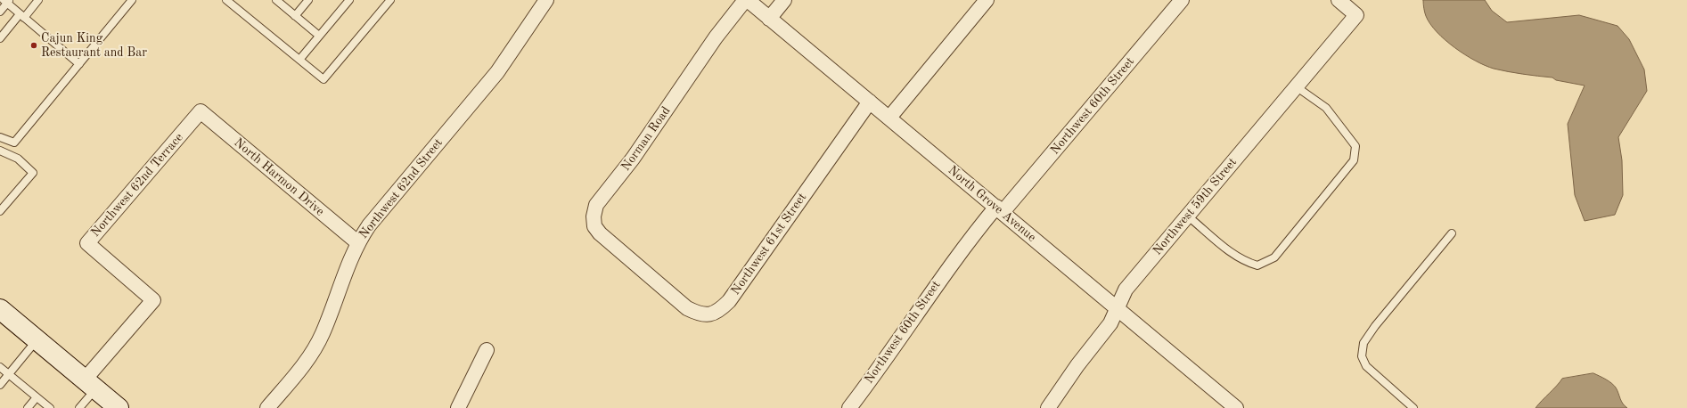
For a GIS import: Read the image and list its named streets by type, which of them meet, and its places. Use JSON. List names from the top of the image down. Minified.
{"streets":{"street":["Northwest 60th Street","Norman Road","North Harmon Drive","Northwest 62nd Terrace","Northwest 62nd Street","North Grove Avenue","Northwest 59th Street","Northwest 61st Street"]},"crossings":[["Northwest 60th Street","North Grove Avenue"],["Norman Road","North Grove Avenue"],["Norman Road","Northwest 61st Street"],["North Harmon Drive","Northwest 62nd Terrace"],["North Harmon Drive","Northwest 62nd Street"],["North Grove Avenue","Northwest 59th Street"],["North Grove Avenue","Northwest 61st Street"]],"places":["Cajun King Restaurant and Bar"]}
